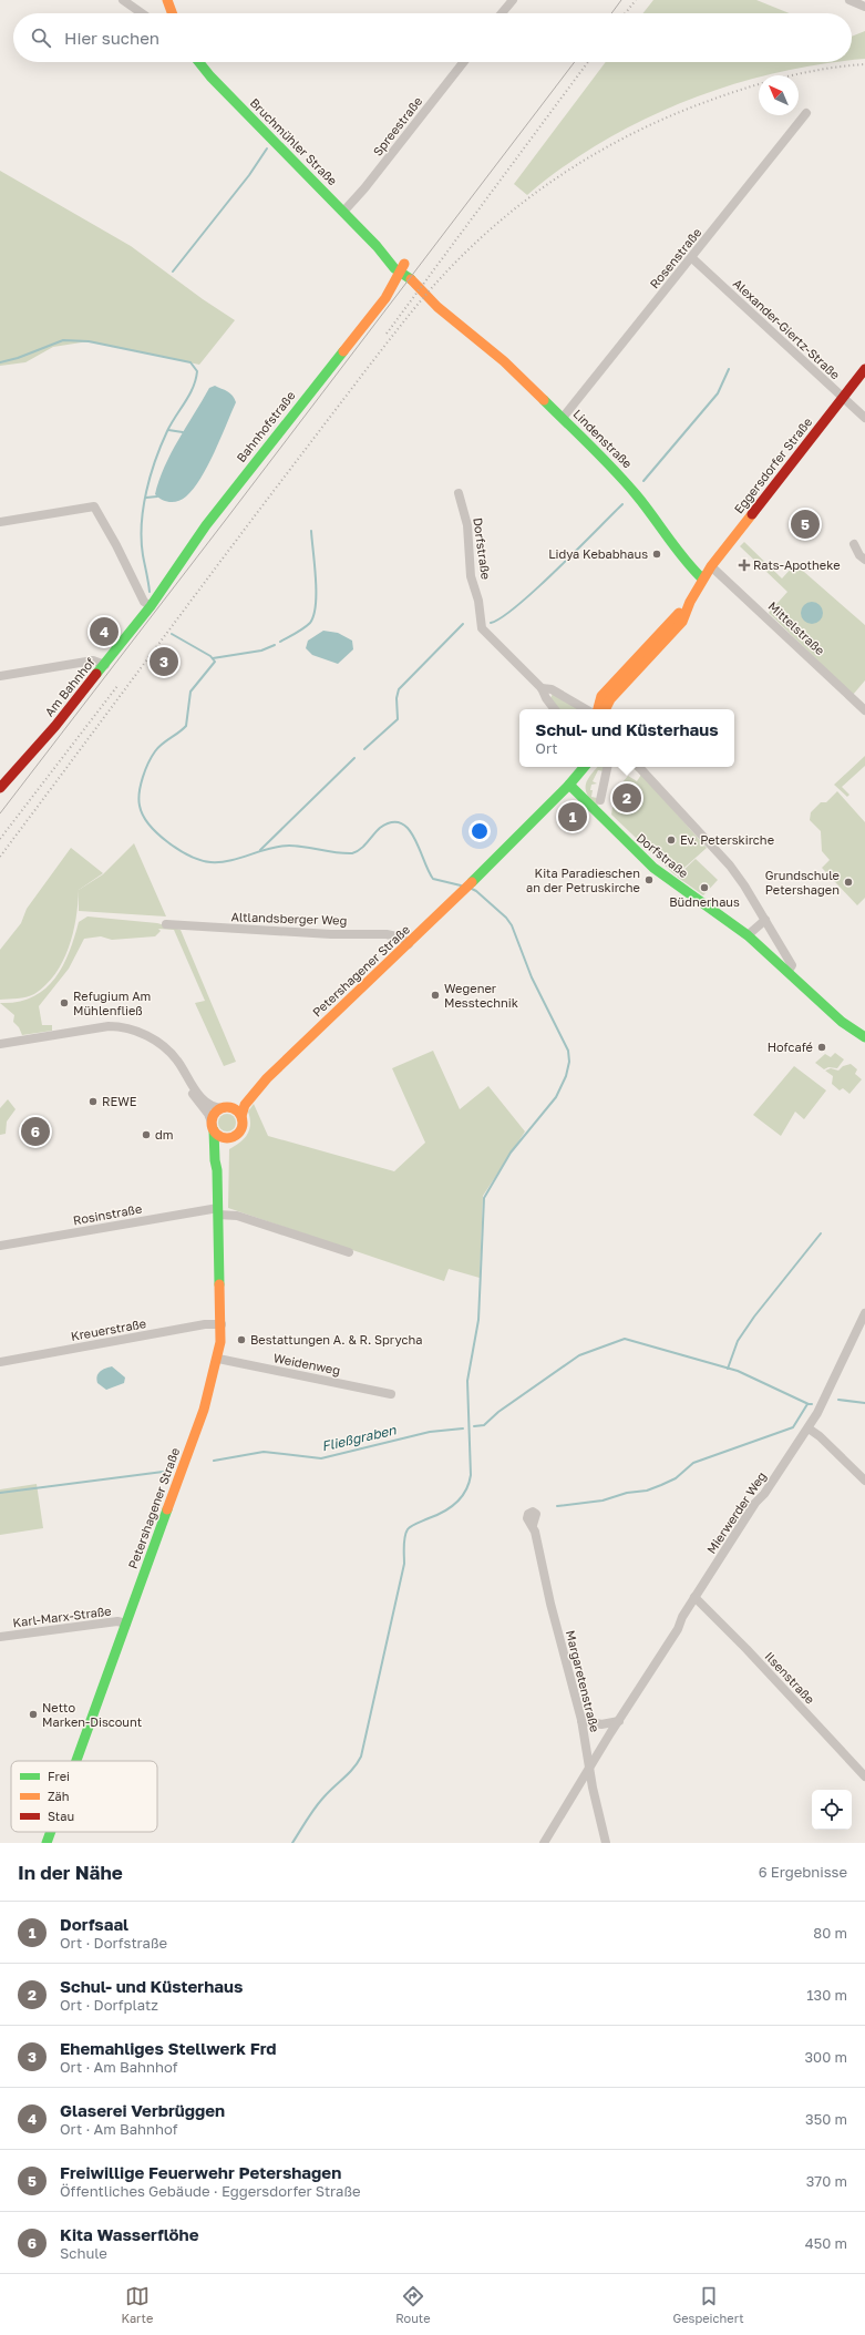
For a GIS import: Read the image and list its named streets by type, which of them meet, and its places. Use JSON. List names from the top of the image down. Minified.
{"streets":{"street":["Spreestraße","Bruchmühler Straße","Rosenstraße","Alexander-Giertz-Straße","Bahnhofstraße","Lindenstraße","Eggersdorfer Straße","Dorfstraße","Mittelstraße","Am Bahnhof","Altlandsberger Weg","Petershagener Straße","Rosinstraße","Kreuerstraße","Weidenweg","Mierwerder Weg","Karl-Marx-Straße","Ilsenstraße","Margaretenstraße"]},"crossings":[["Spreestraße","Bruchmühler Straße"],["Bruchmühler Straße","Bahnhofstraße"],["Bruchmühler Straße","Lindenstraße"],["Rosenstraße","Alexander-Giertz-Straße"],["Rosenstraße","Lindenstraße"],["Alexander-Giertz-Straße","Eggersdorfer Straße"],["Bahnhofstraße","Lindenstraße"],["Bahnhofstraße","Am Bahnhof"],["Lindenstraße","Eggersdorfer Straße"],["Eggersdorfer Straße","Mittelstraße"],["Dorfstraße","Petershagener Straße"],["Altlandsberger Weg","Petershagener Straße"],["Petershagener Straße","Rosinstraße"],["Petershagener Straße","Kreuerstraße"],["Petershagener Straße","Weidenweg"],["Petershagener Straße","Karl-Marx-Straße"],["Mierwerder Weg","Ilsenstraße"],["Mierwerder Weg","Margaretenstraße"]],"water":["Fließgraben"],"places":{"other":["Lidya Kebabhaus","Ev. Peterskirche","Kita Paradieschen an der Petruskirche","Grundschule Petershagen","Büdnerhaus","Wegener Messtechnik","Refugium Am Mühlenfließ","Hofcafé","REWE","dm","Bestattungen A. & R. Sprycha","Netto Marken-Discount"],"health":["Rats-Apotheke"]},"legend":["Frei","Zäh","Stau"],"north":"top left","page":{"search":"Hier suchen","pins":["5","4","3","2","1","6"],"popup":["Schul- und Küsterhaus","Ort"],"heading":["In der Nähe","6 Ergebnisse"],"list":[{"mark":"1","name":"Dorfsaal","note":"Ort · Dorfstraße","value":"80 m"},{"mark":"2","name":"Schul- und Küsterhaus","note":"Ort · Dorfplatz","value":"130 m"},{"mark":"3","name":"Ehemahliges Stellwerk Frd","note":"Ort · Am Bahnhof","value":"300 m"},{"mark":"4","name":"Glaserei Verbrüggen","note":"Ort · Am Bahnhof","value":"350 m"},{"mark":"5","name":"Freiwillige Feuerwehr Petershagen","note":"Öffentliches Gebäude · Eggersdorfer Straße","value":"370 m"},{"mark":"6","name":"Kita Wasserflöhe","note":"Schule","value":"450 m"}],"nav":["Karte","Route","Gespeichert"]}}
